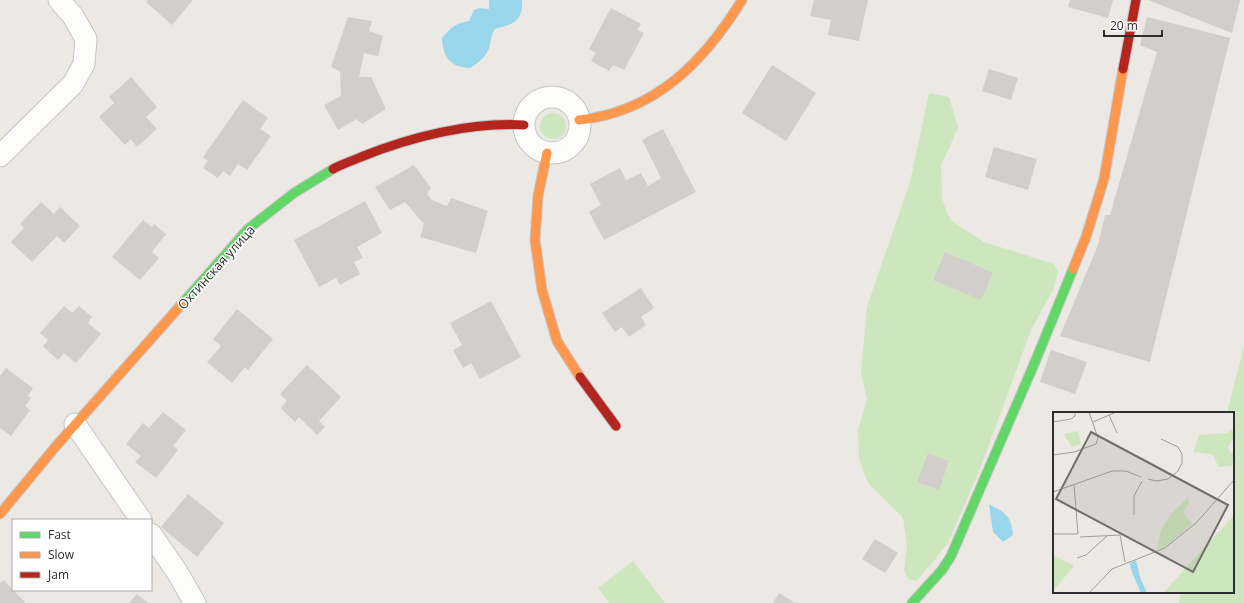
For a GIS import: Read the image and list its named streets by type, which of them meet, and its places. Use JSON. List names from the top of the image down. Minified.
{"streets":{"street":["Охтинская улица"]},"legend":["Fast","Slow","Jam"],"scale_bar":"20 m"}
